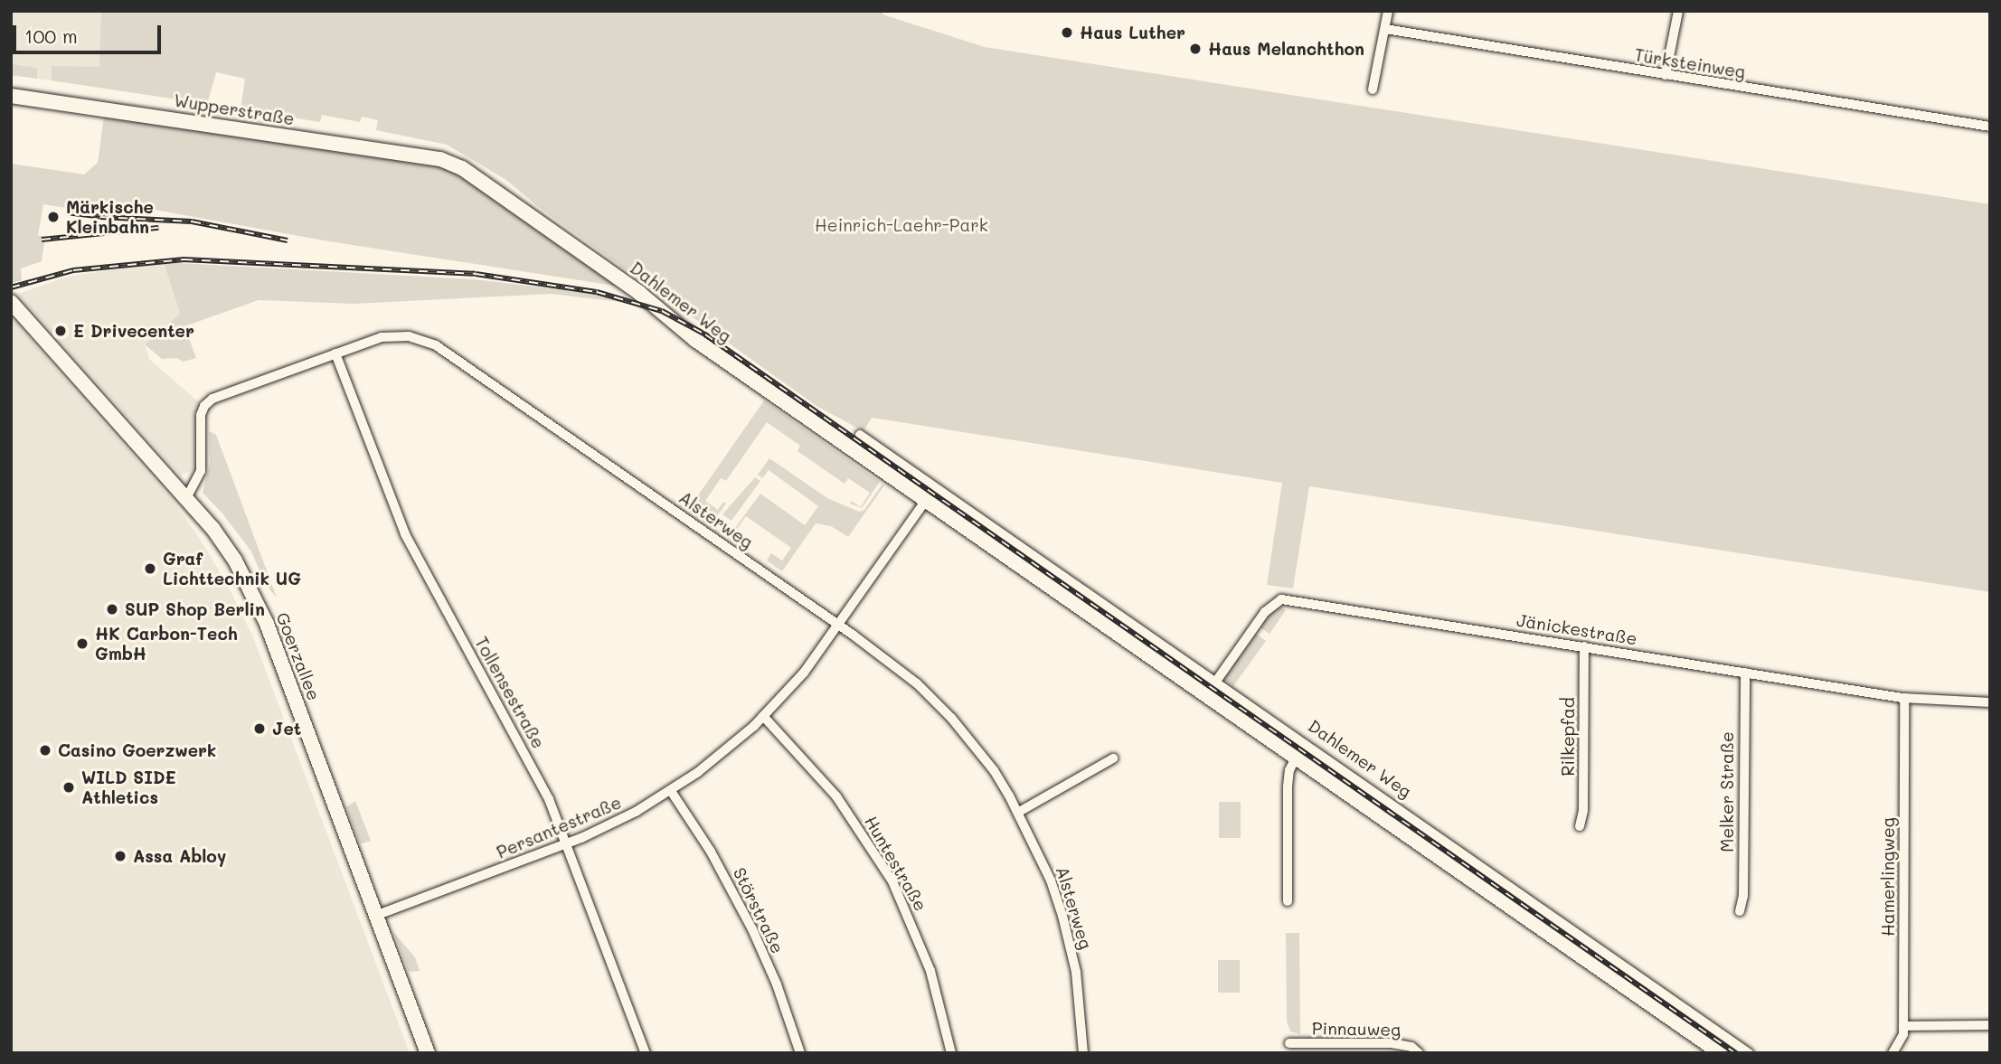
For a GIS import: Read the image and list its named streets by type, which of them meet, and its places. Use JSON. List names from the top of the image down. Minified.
{"streets":{"main road":["Wupperstraße","Dahlemer Weg","Goerzallee"],"street":["Türksteinweg","Alsterweg","Jänickestraße","Tollensestraße","Rilkepfad","Melker Straße","Persantestraße","Huntestraße","Hamerlingweg","Störstraße","Pinnauweg"]},"crossings":[["Wupperstraße","Dahlemer Weg"],["Dahlemer Weg","Jänickestraße"],["Dahlemer Weg","Persantestraße"],["Alsterweg","Goerzallee"],["Alsterweg","Tollensestraße"],["Alsterweg","Persantestraße"],["Jänickestraße","Rilkepfad"],["Jänickestraße","Melker Straße"],["Jänickestraße","Hamerlingweg"],["Goerzallee","Persantestraße"],["Tollensestraße","Persantestraße"],["Persantestraße","Huntestraße"],["Persantestraße","Störstraße"]],"parks":["Heinrich-Laehr-Park"],"places":["Haus Luther","Haus Melanchthon","Märkische Kleinbahn","E Drivecenter","Graf Lichttechnik UG","SUP Shop Berlin","HK Carbon-Tech GmbH","Jet","Casino Goerzwerk","WILD SIDE Athletics","Assa Abloy"],"scale_bar":"100 m"}
